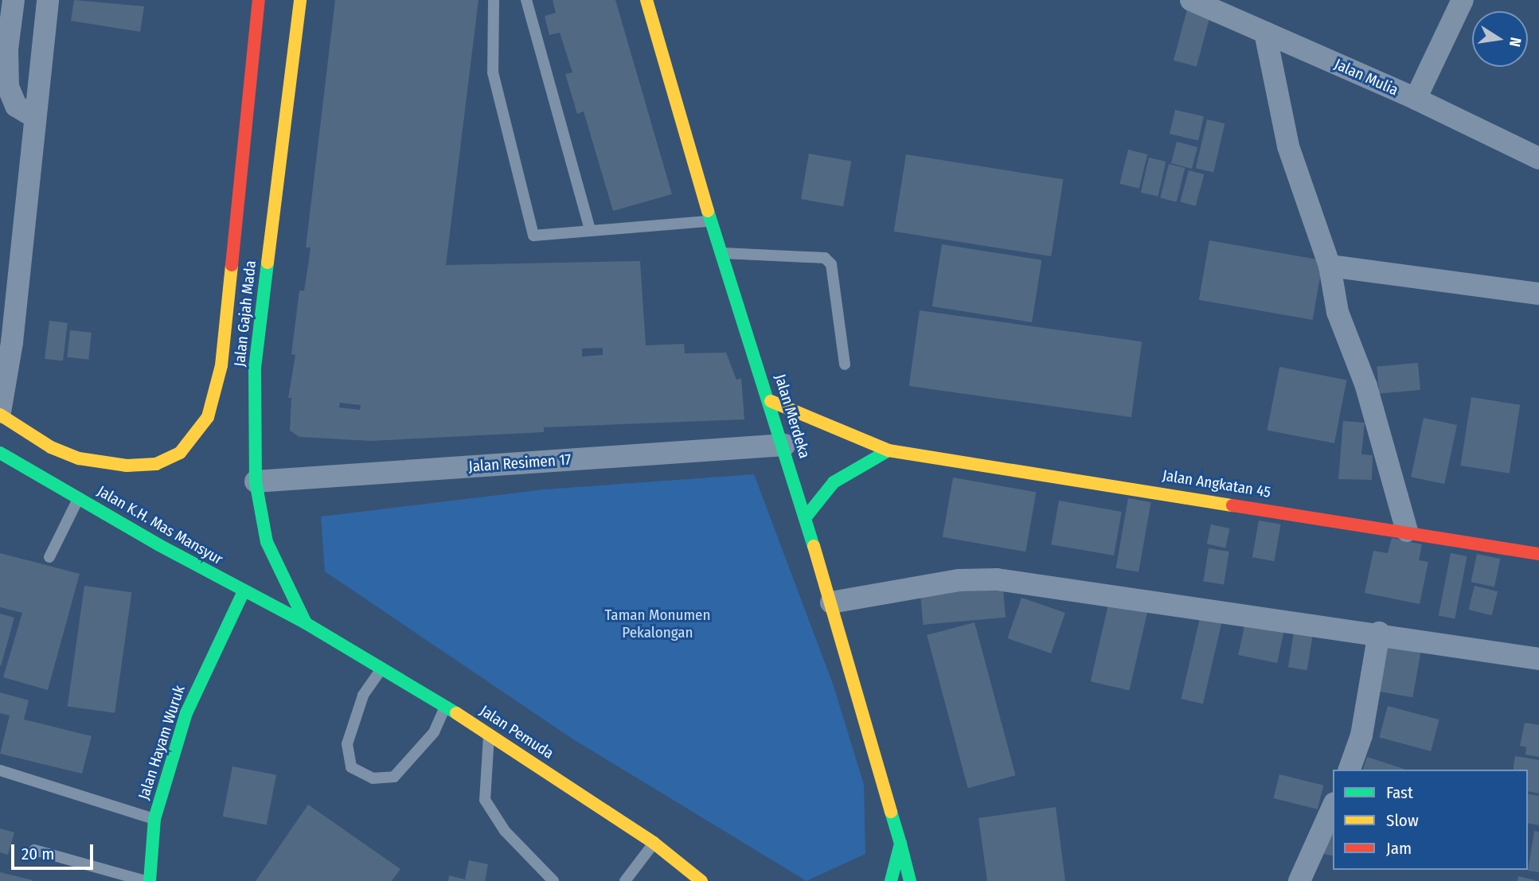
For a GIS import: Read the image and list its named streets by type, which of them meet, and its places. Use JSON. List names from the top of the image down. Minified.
{"streets":{"main road":["Jalan Gajah Mada","Jalan Merdeka","Jalan Angkatan 45","Jalan K.H. Mas Mansyur","Jalan Pemuda","Jalan Hayam Wuruk"],"street":["Jalan Mulia","Jalan Resimen 17"]},"crossings":[["Jalan Gajah Mada","Jalan Resimen 17"],["Jalan Gajah Mada","Jalan K.H. Mas Mansyur"],["Jalan Gajah Mada","Jalan Pemuda"],["Jalan Merdeka","Jalan Resimen 17"],["Jalan Merdeka","Jalan Angkatan 45"],["Jalan K.H. Mas Mansyur","Jalan Pemuda"],["Jalan K.H. Mas Mansyur","Jalan Hayam Wuruk"]],"parks":["Taman Monumen Pekalongan"],"legend":["Fast","Slow","Jam"],"scale_bar":"20 m","north":"right"}
